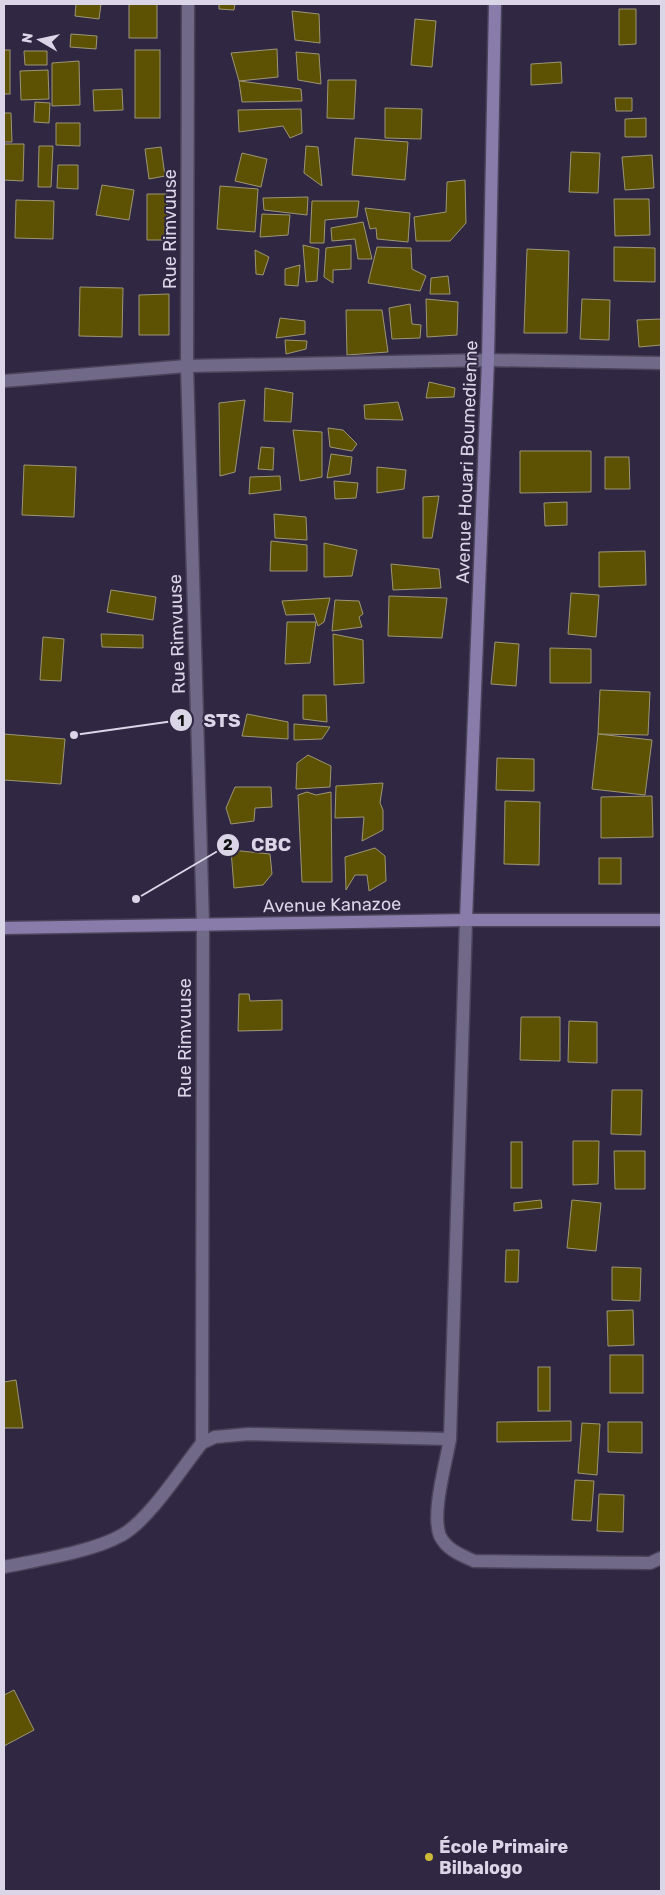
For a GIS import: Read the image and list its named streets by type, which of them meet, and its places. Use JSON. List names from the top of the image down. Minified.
{"streets":{"street":["Rue Rimvuuse","Avenue Houari Boumedienne","Avenue Kanazoe"]},"crossings":[["Rue Rimvuuse","Avenue Kanazoe"],["Avenue Houari Boumedienne","Avenue Kanazoe"]],"places":["STS","CBC","École Primaire Bilbalogo"],"north":"left"}
